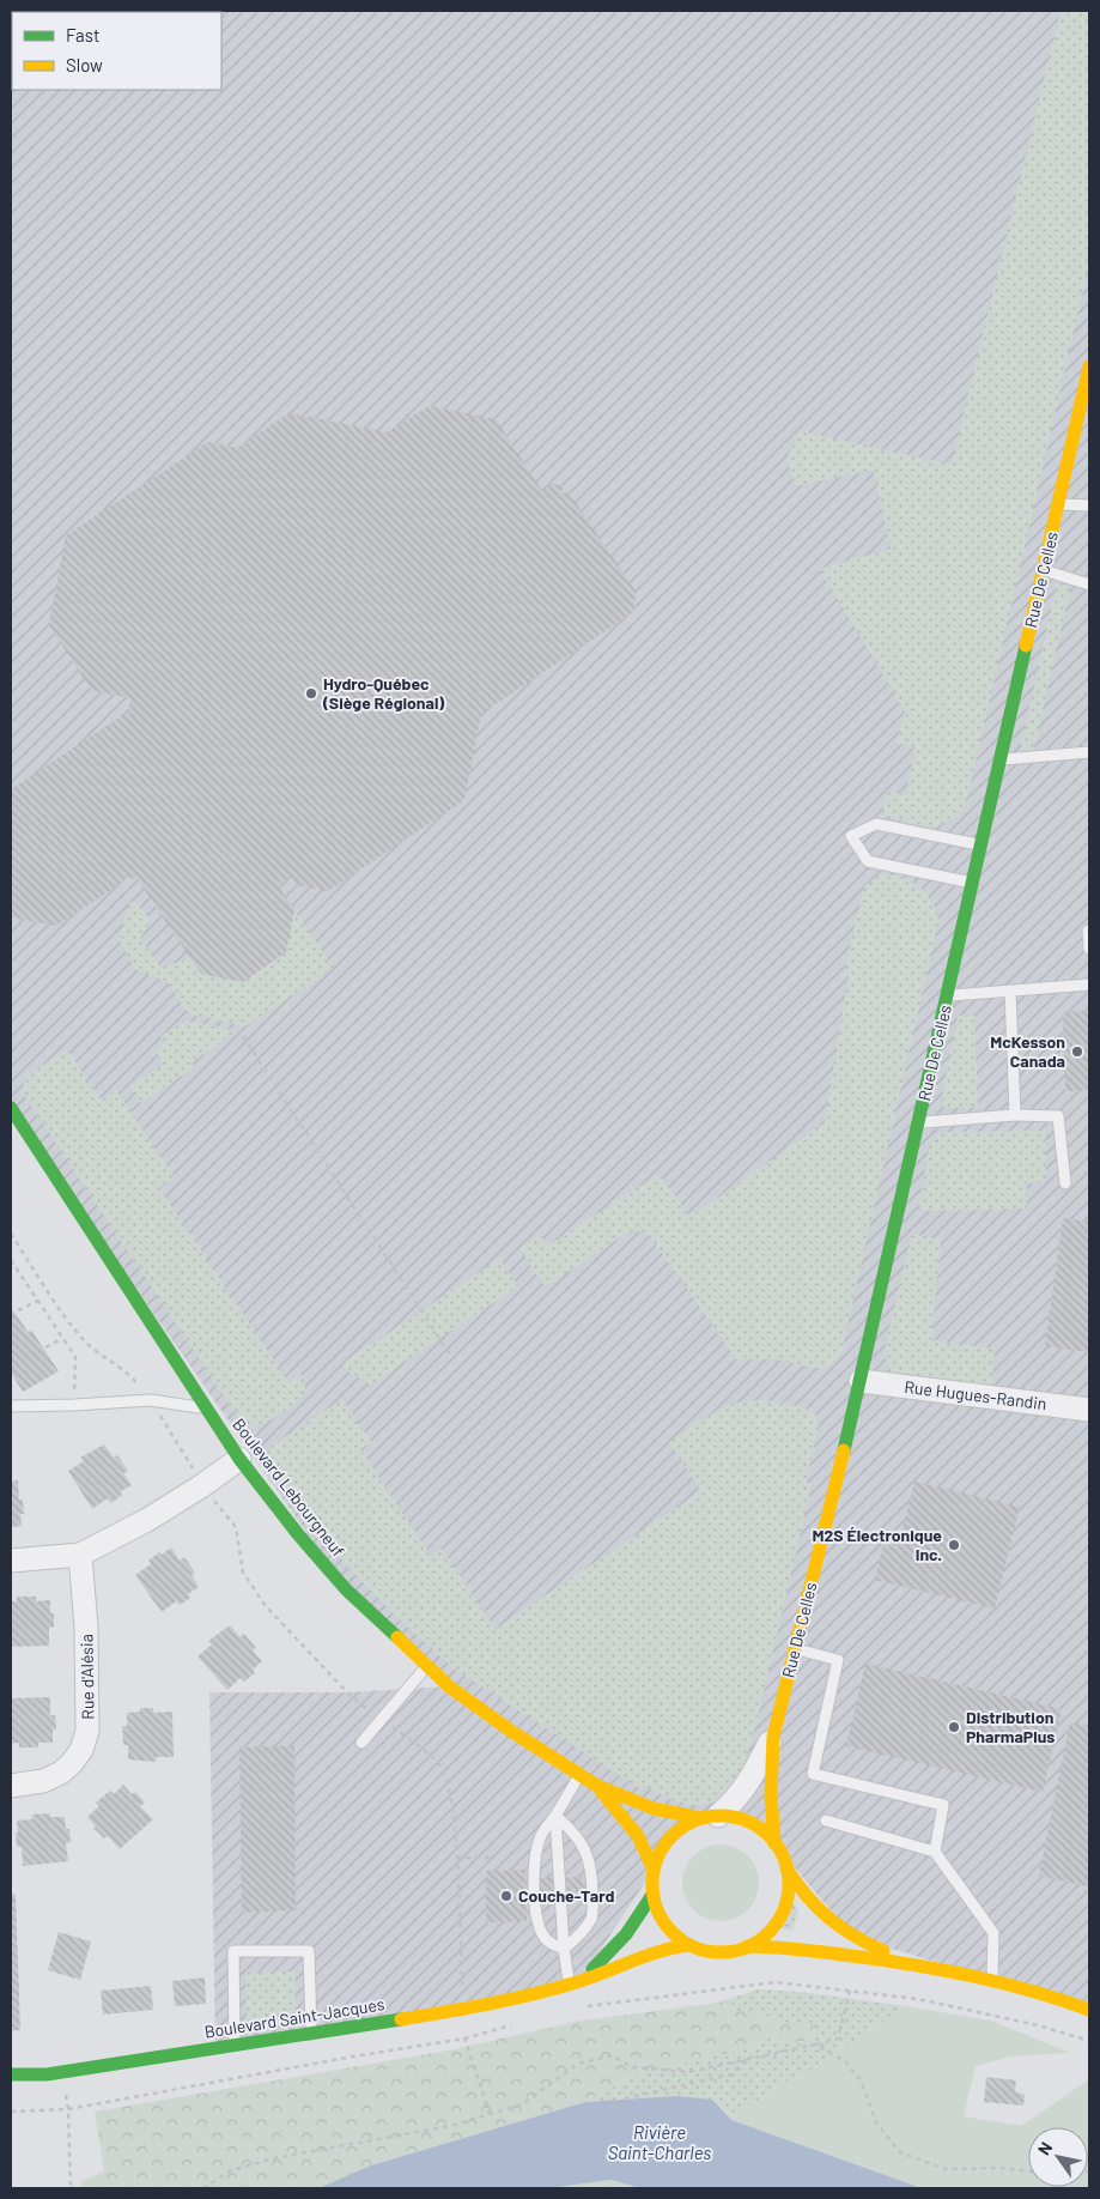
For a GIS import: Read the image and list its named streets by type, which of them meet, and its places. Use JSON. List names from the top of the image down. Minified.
{"streets":{"street":["Rue De Celles","Rue Hugues-Randin","Boulevard Lebourgneuf","Rue d'Alésia","Boulevard Saint-Jacques"]},"crossings":[["Rue De Celles","Rue Hugues-Randin"],["Rue De Celles","Boulevard Lebourgneuf"],["Rue De Celles","Boulevard Saint-Jacques"],["Boulevard Lebourgneuf","Boulevard Saint-Jacques"]],"water":["Rivière Saint-Charles"],"places":["Hydro-Québec (Siège Régional)","McKesson Canada","M2S Électronique Inc.","Distribution PharmaPlus","Couche-Tard"],"legend":["Fast","Slow"],"north":"top left"}
